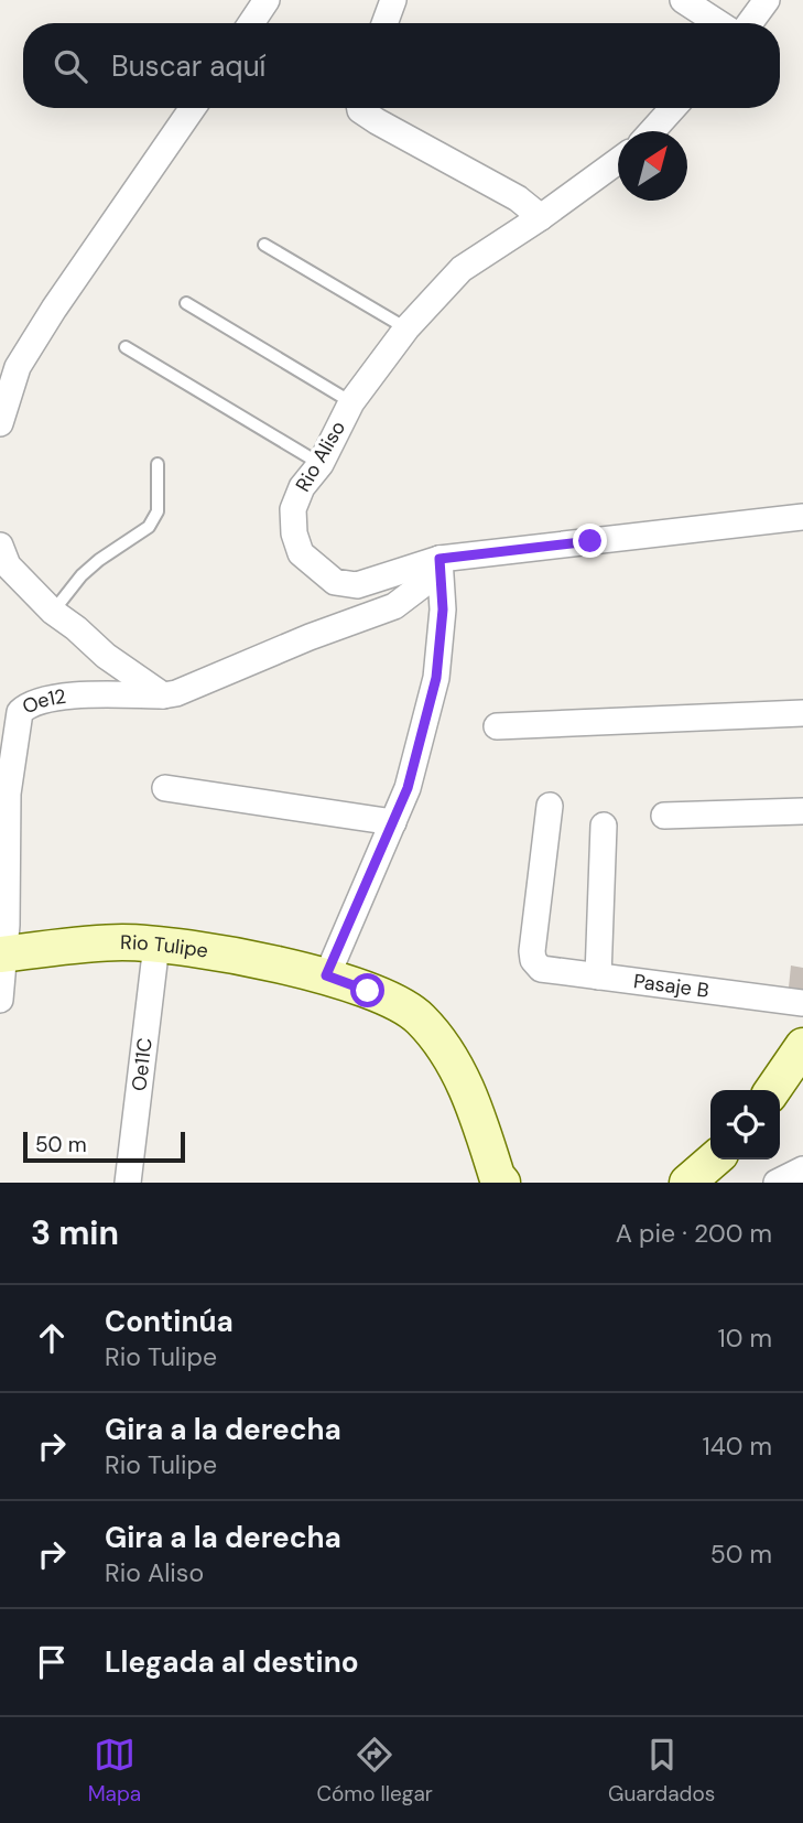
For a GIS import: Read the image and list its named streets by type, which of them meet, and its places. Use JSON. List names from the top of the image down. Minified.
{"streets":{"main road":["Rio Tulipe"],"street":["Rio Aliso","Oe12","Pasaje B","Oe11C"]},"crossings":[["Oe12","Rio Tulipe"],["Rio Tulipe","Oe11C"]],"scale_bar":"50 m","north":"top right","page":{"search":"Buscar aquí","scale":"50 m","heading":["3 min","A pie · 200 m"],"list":[["Continúa","Rio Tulipe","10 m"],["Gira a la derecha","Rio Tulipe","140 m"],["Gira a la derecha","Rio Aliso","50 m"],"Llegada al destino"],"nav":["Mapa","Cómo llegar","Guardados"]}}
